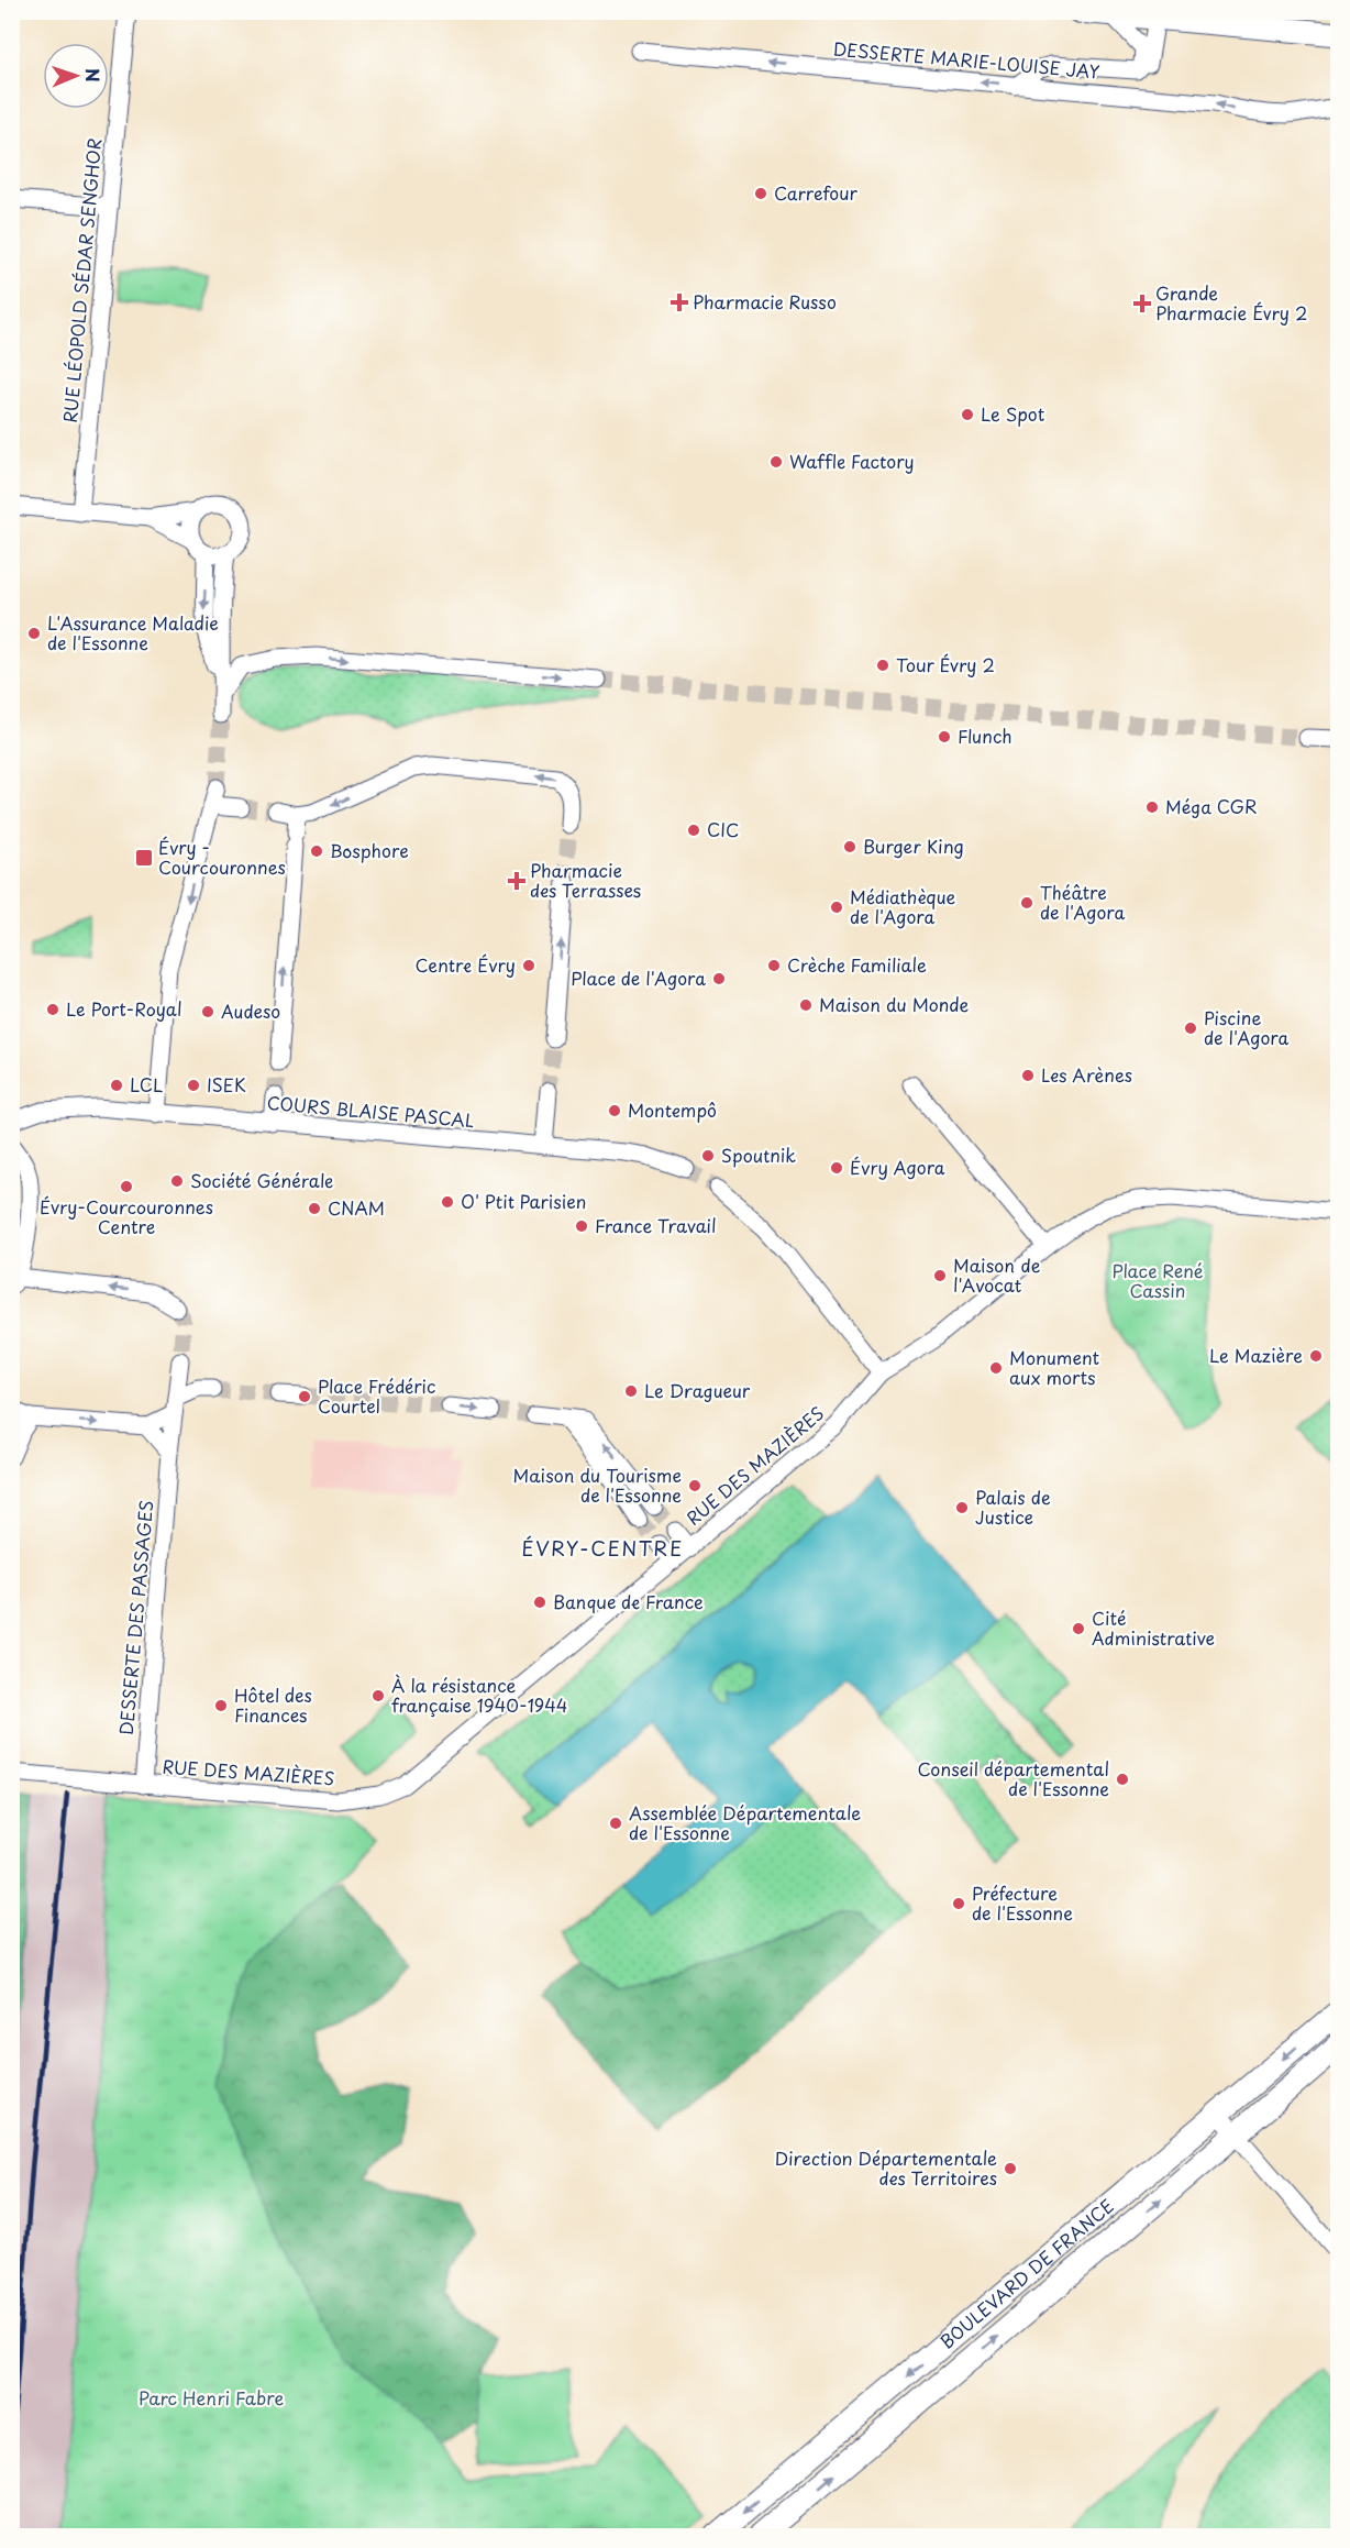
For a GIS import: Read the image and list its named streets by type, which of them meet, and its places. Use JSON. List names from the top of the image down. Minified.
{"streets":{"main road":["BOULEVARD DE FRANCE"],"street":["DESSERTE MARIE-LOUISE JAY","RUE LÉOPOLD SÉDAR SENGHOR","COURS BLAISE PASCAL","RUE DES MAZIÈRES","DESSERTE DES PASSAGES"]},"crossings":[["RUE DES MAZIÈRES","DESSERTE DES PASSAGES"]],"one_way":["DESSERTE MARIE-LOUISE JAY"],"districts":["ÉVRY-CENTRE"],"parks":["Place René Cassin","Parc Henri Fabre"],"places":{"other":["Carrefour","Le Spot","Waffle Factory","L'Assurance Maladie de l'Essonne","Tour Évry 2","Flunch","Méga CGR","CIC","Burger King","Bosphore","Théâtre de l'Agora","Médiathèque de l'Agora","Centre Évry","Crèche Familiale","Place de l'Agora","Maison du Monde","Le Port-Royal","Audeso","Piscine de l'Agora","Les Arènes","LCL","ISEK","Montempô","Spoutnik","Évry Agora","Société Générale","Évry-Courcouronnes Centre","O' Ptit Parisien","CNAM","France Travail","Maison de l'Avocat","Le Mazière","Monument aux morts","Le Dragueur","Place Frédéric Courtel","Maison du Tourisme de l'Essonne","Palais de Justice","Banque de France","Cité Administrative","À la résistance française 1940-1944","Hôtel des Finances","Conseil départemental de l'Essonne","Assemblée Départementale de l'Essonne","Préfecture de l'Essonne","Direction Départementale des Territoires"],"health":["Pharmacie Russo","Grande Pharmacie Évry 2","Pharmacie des Terrasses"],"transit":["Évry - Courcouronnes"]},"north":"right"}
